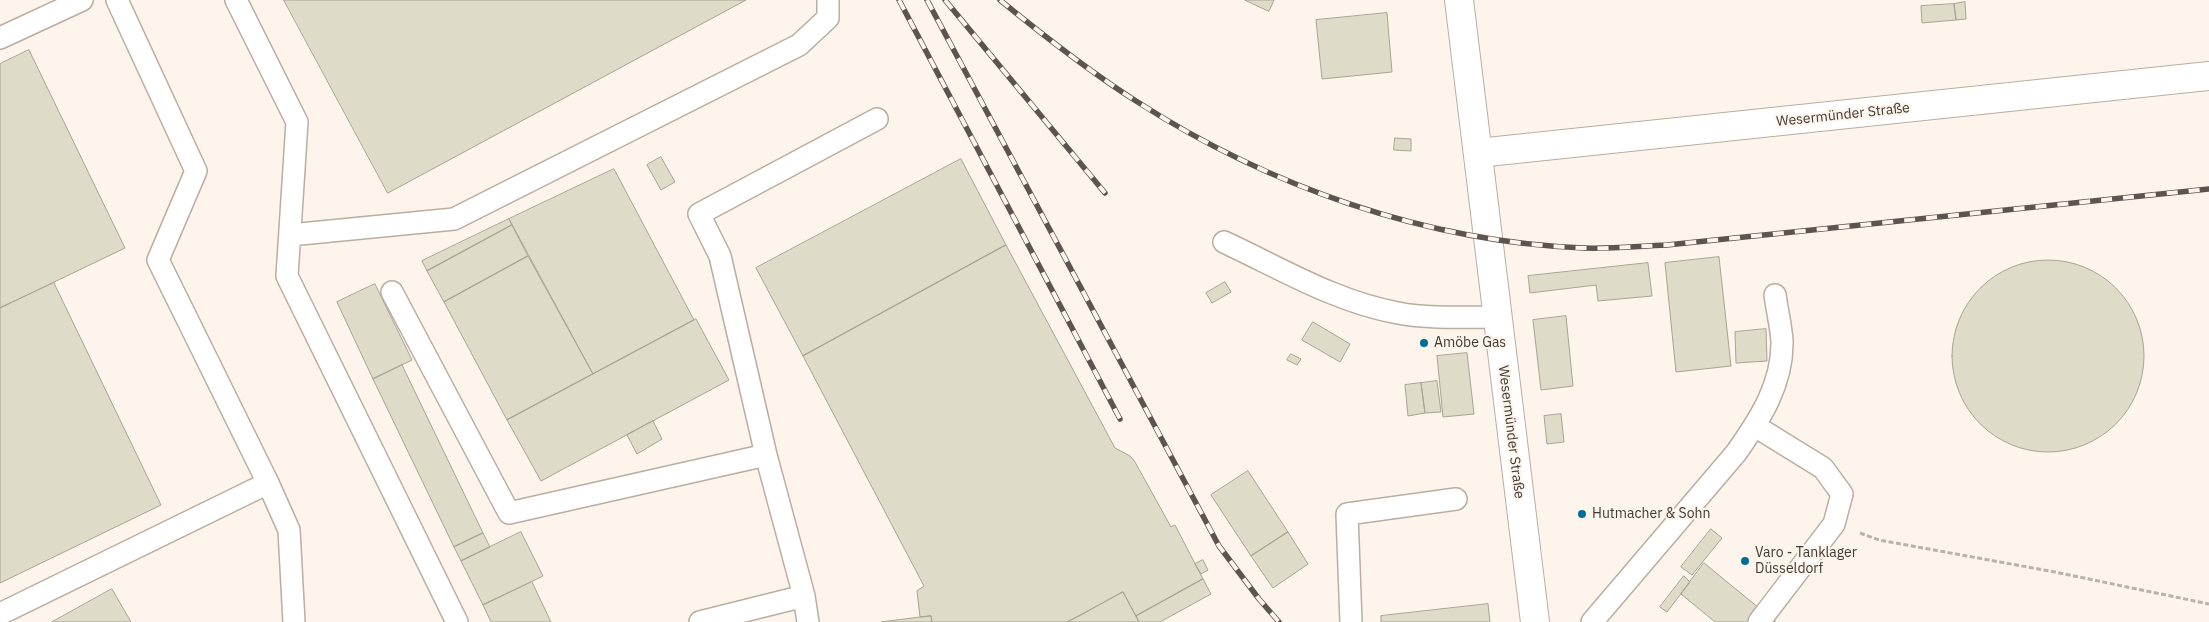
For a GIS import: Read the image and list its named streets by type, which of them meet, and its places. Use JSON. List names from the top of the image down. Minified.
{"streets":{"street":["Wesermünder Straße"]},"places":["Amöbe Gas","Hutmacher & Sohn","Varo - Tanklager Düsseldorf"]}
